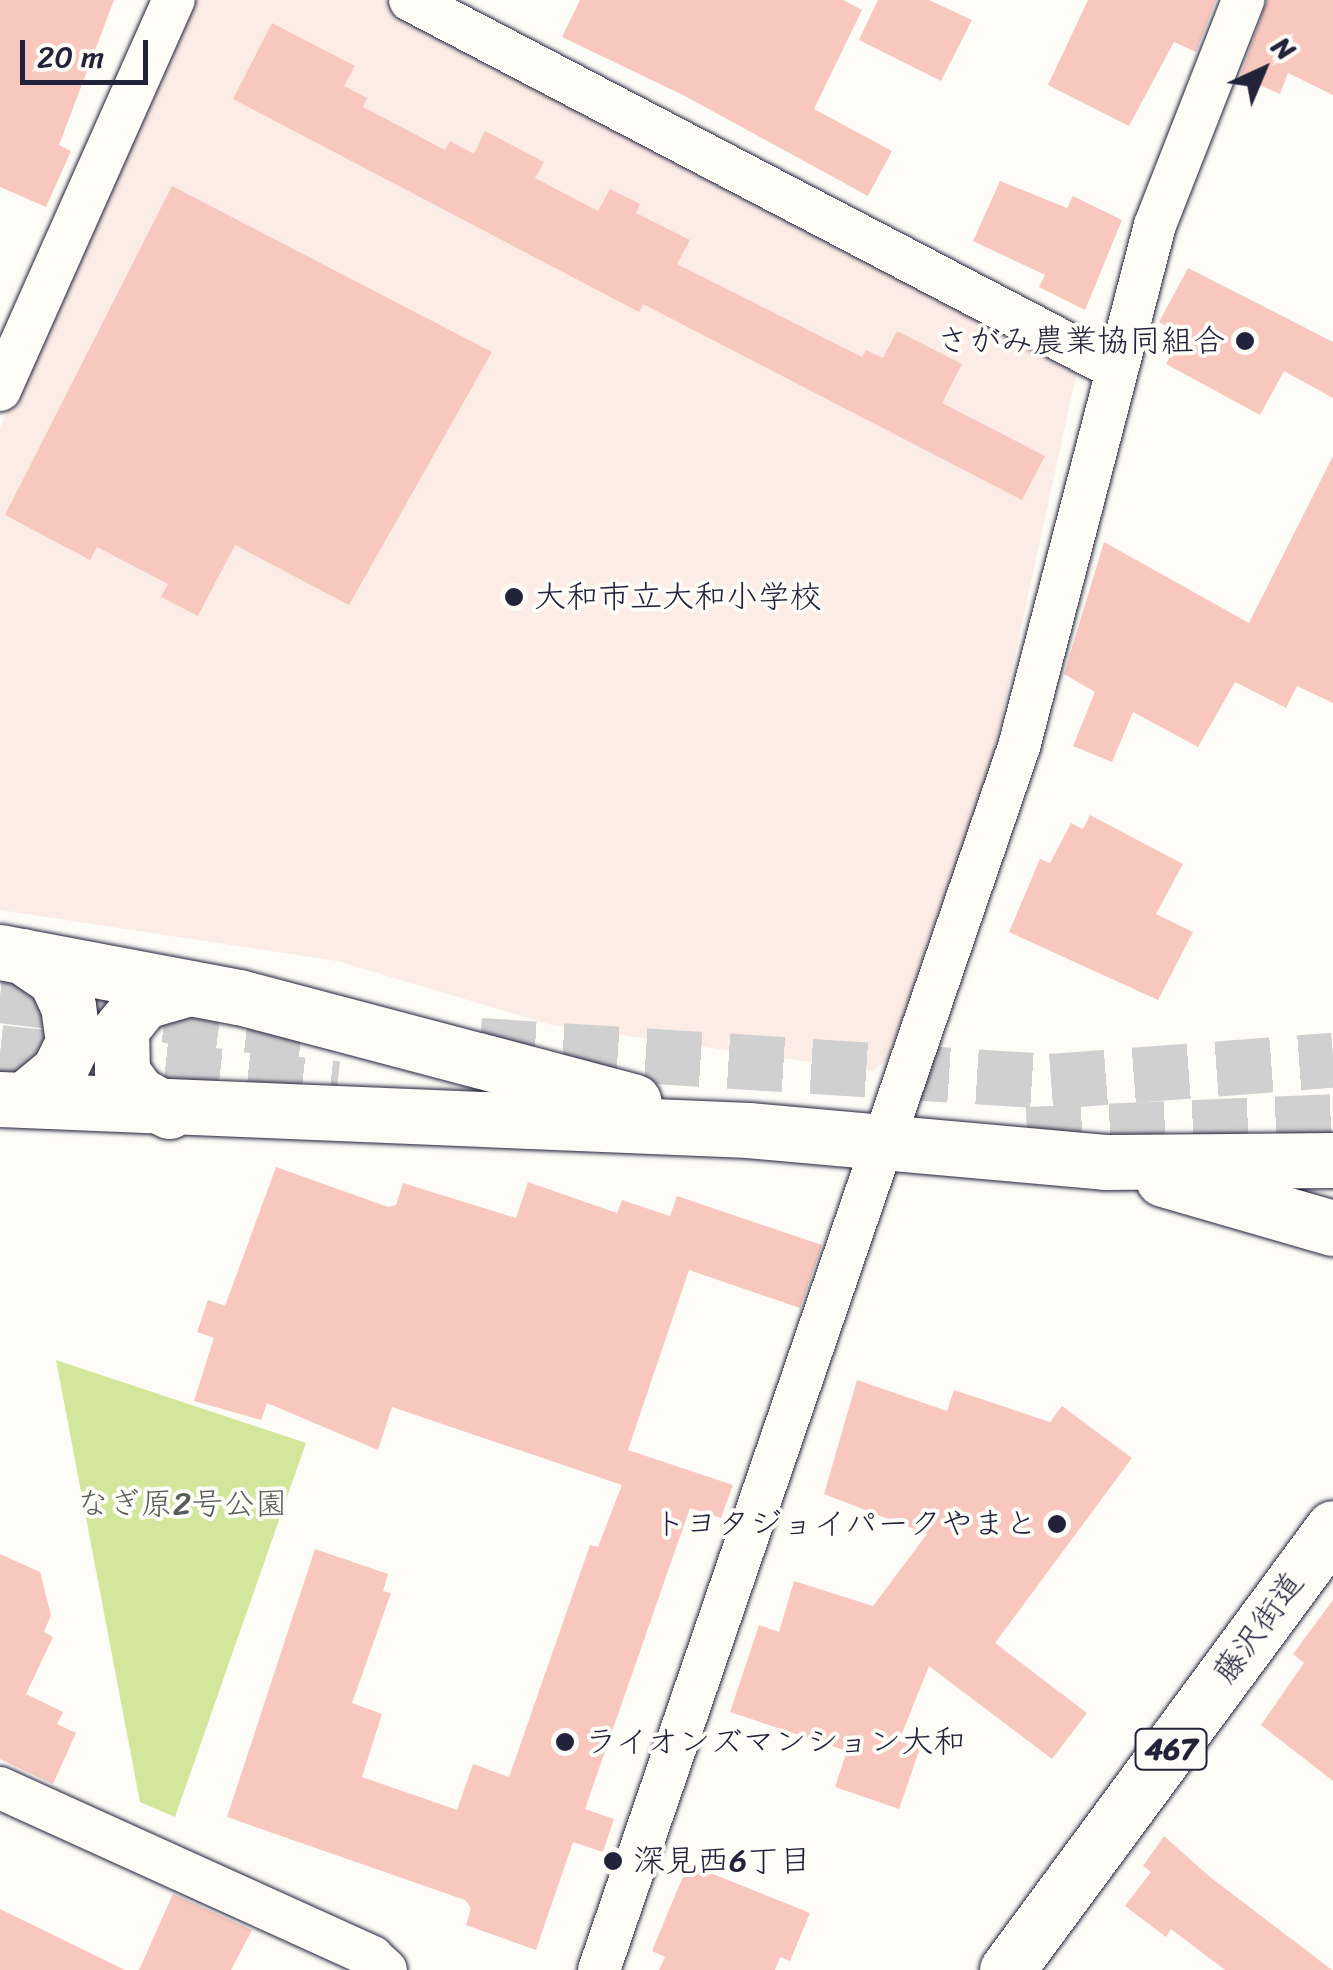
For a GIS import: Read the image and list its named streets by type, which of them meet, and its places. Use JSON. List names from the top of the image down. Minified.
{"streets":{"highway":["藤沢街道","467"]},"parks":["なぎ原2号公園"],"places":["さがみ農業協同組合","大和市立大和小学校","トヨタジョイパークやまと","ライオンズマンション大和","深見西6丁目"],"scale_bar":"20 m","north":"top right"}
